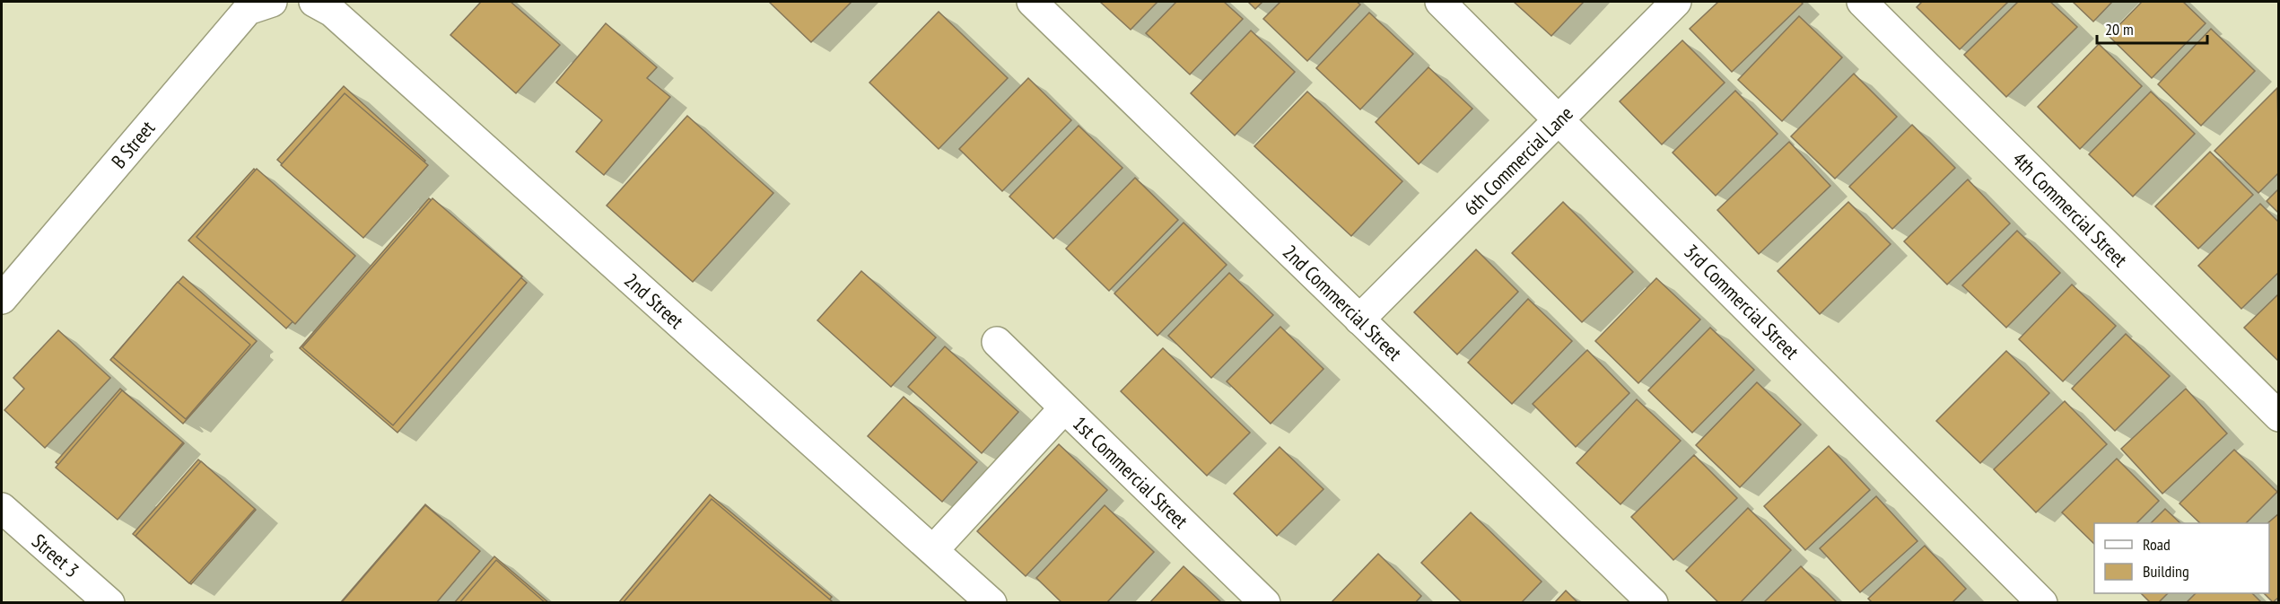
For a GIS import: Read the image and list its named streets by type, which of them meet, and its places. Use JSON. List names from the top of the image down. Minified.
{"streets":{"street":["B Street","6th Commercial Lane","4th Commercial Street","2nd Street","3rd Commercial Street","2nd Commercial Street","1st Commercial Street","Street 3"]},"crossings":[["6th Commercial Lane","3rd Commercial Street"],["6th Commercial Lane","2nd Commercial Street"]],"legend":["Road","Building"],"scale_bar":"20 m"}
